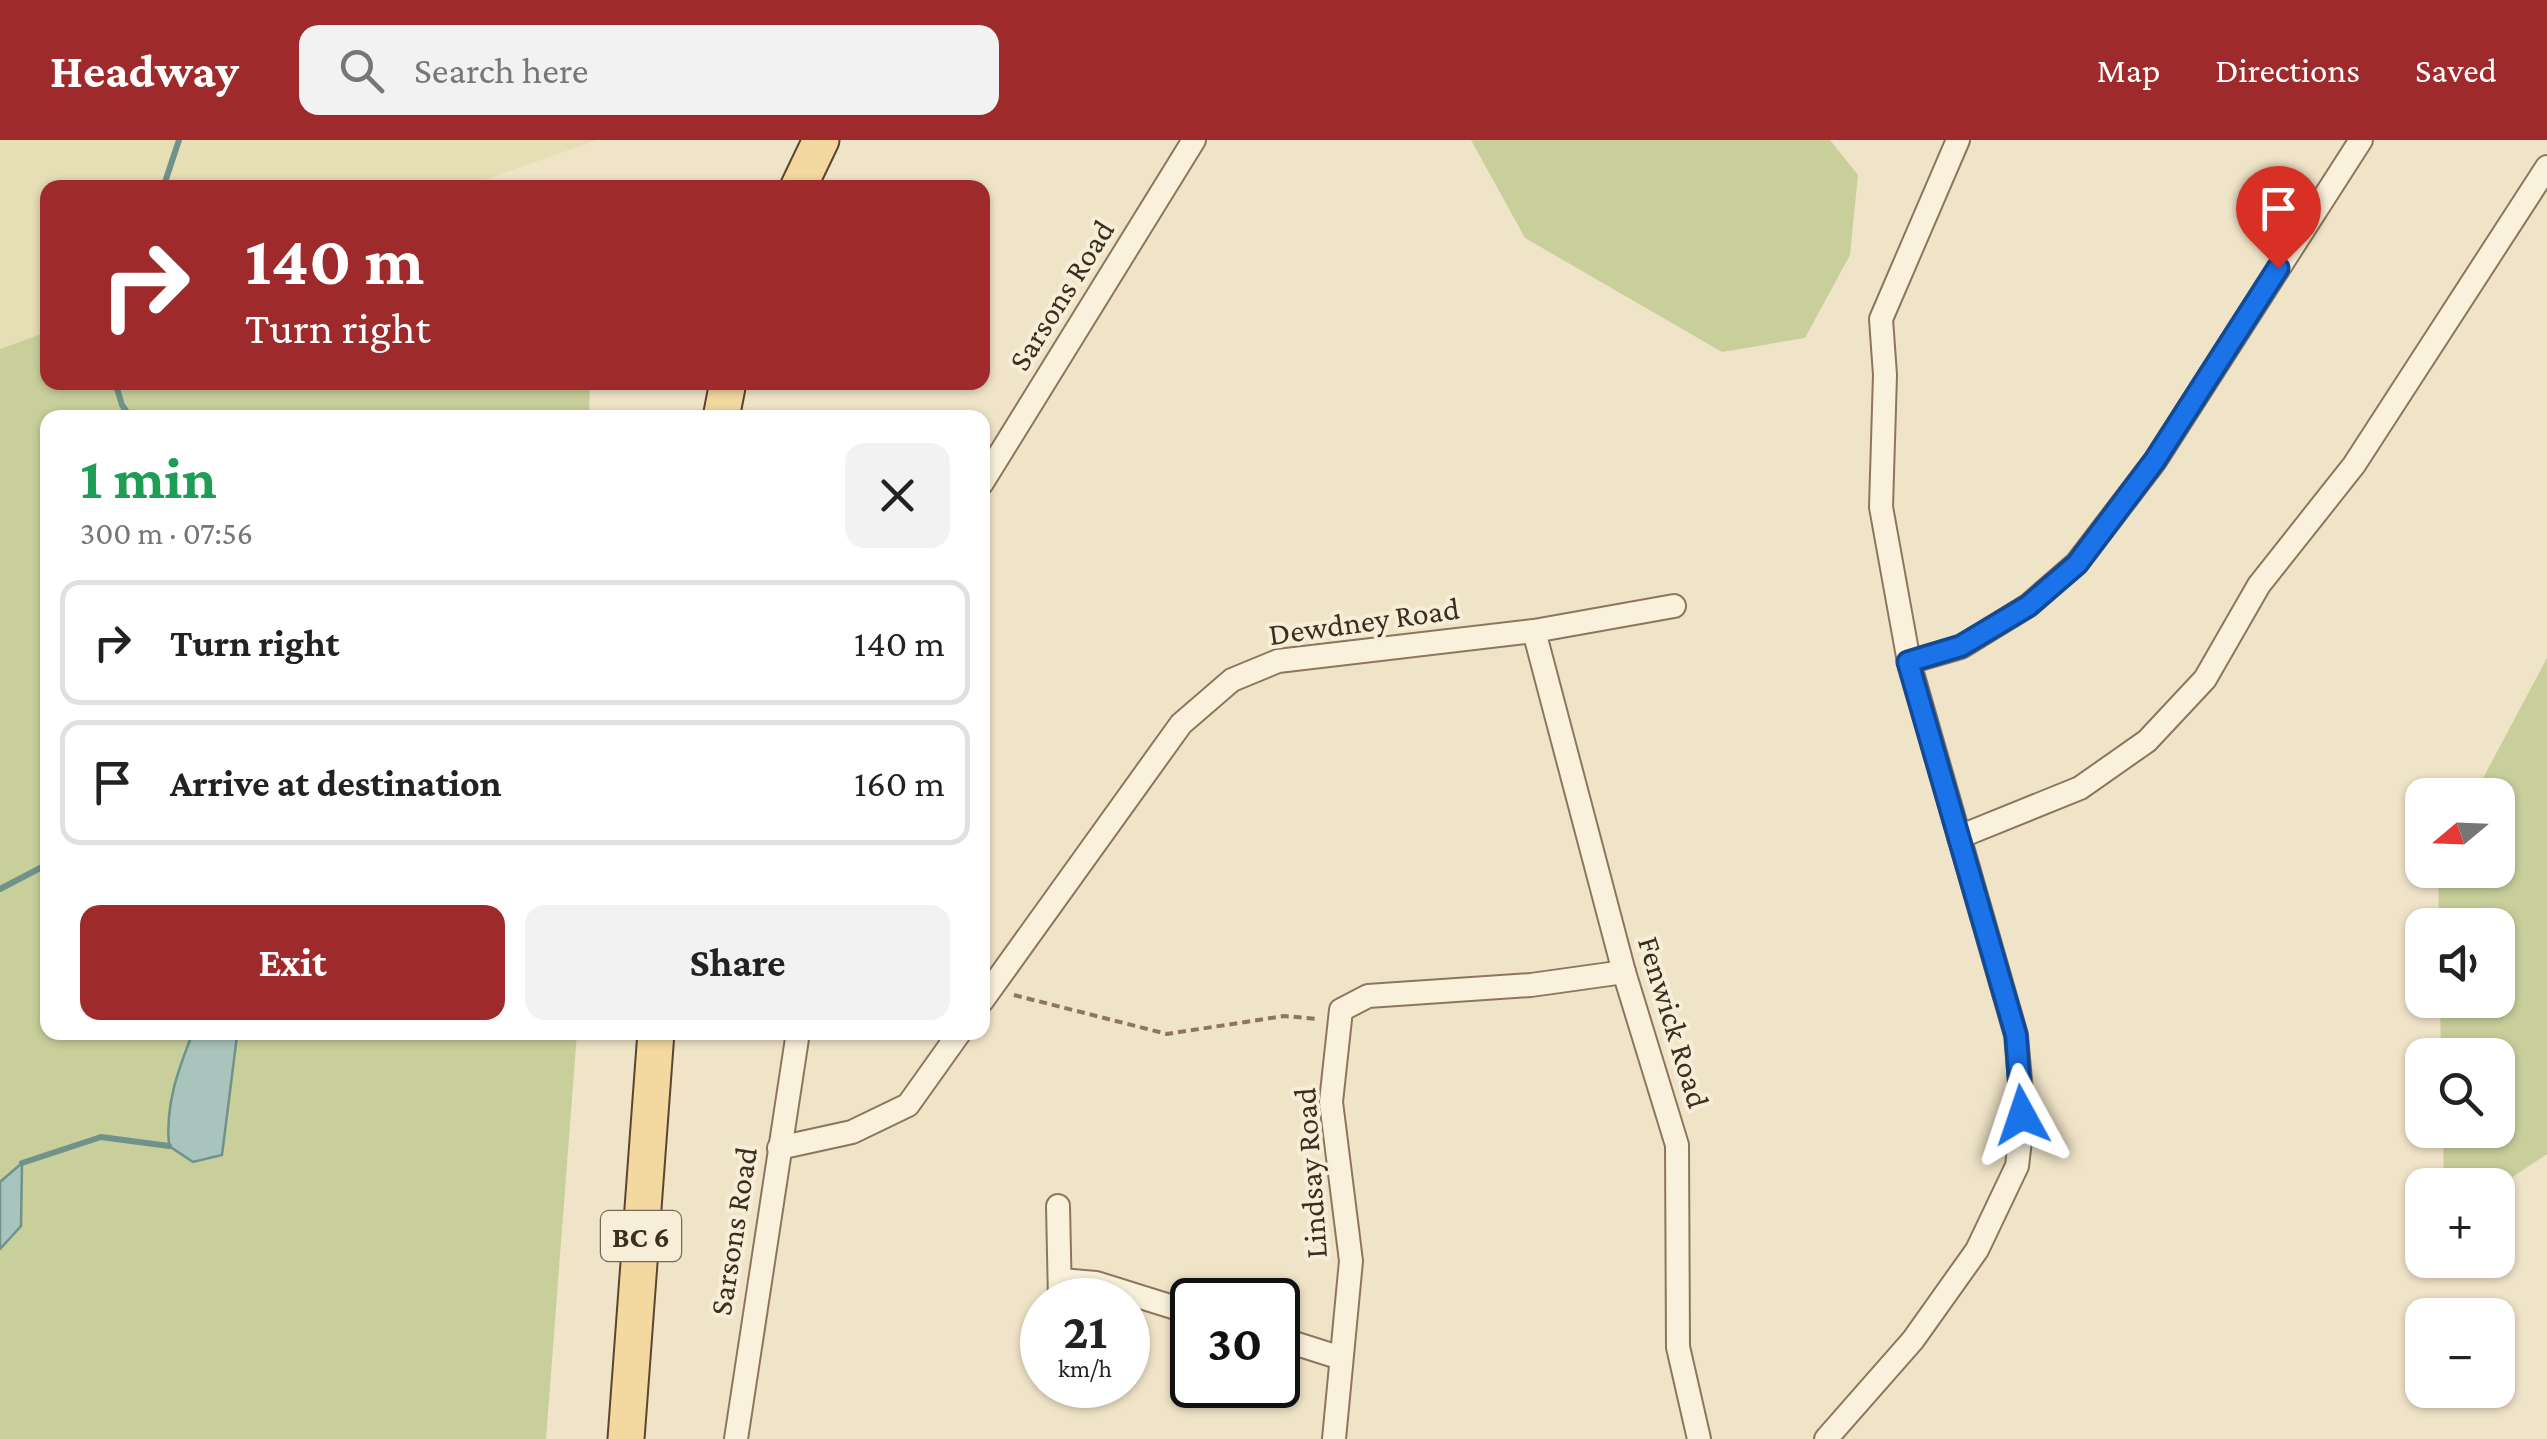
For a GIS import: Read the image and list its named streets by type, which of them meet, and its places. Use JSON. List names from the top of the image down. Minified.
{"streets":{"main road":["BC 6"],"street":["Sarsons Road","Dewdney Road","Fenwick Road","Lindsay Road"]},"crossings":[["Dewdney Road","Fenwick Road"]],"north":"left","page":{"header":"Headway","search":"Search here","nav":["Map","Directions","Saved"],"turn":["140 m","Turn right"],"heading":["1 min","300 m · 07:56"],"list":[{"name":"Turn right","value":"140 m"},{"name":"Arrive at destination","value":"160 m"}],"map_buttons":["+","−"],"buttons":["Exit","Share"],"speed":"21 km/h","limit":"30"}}
